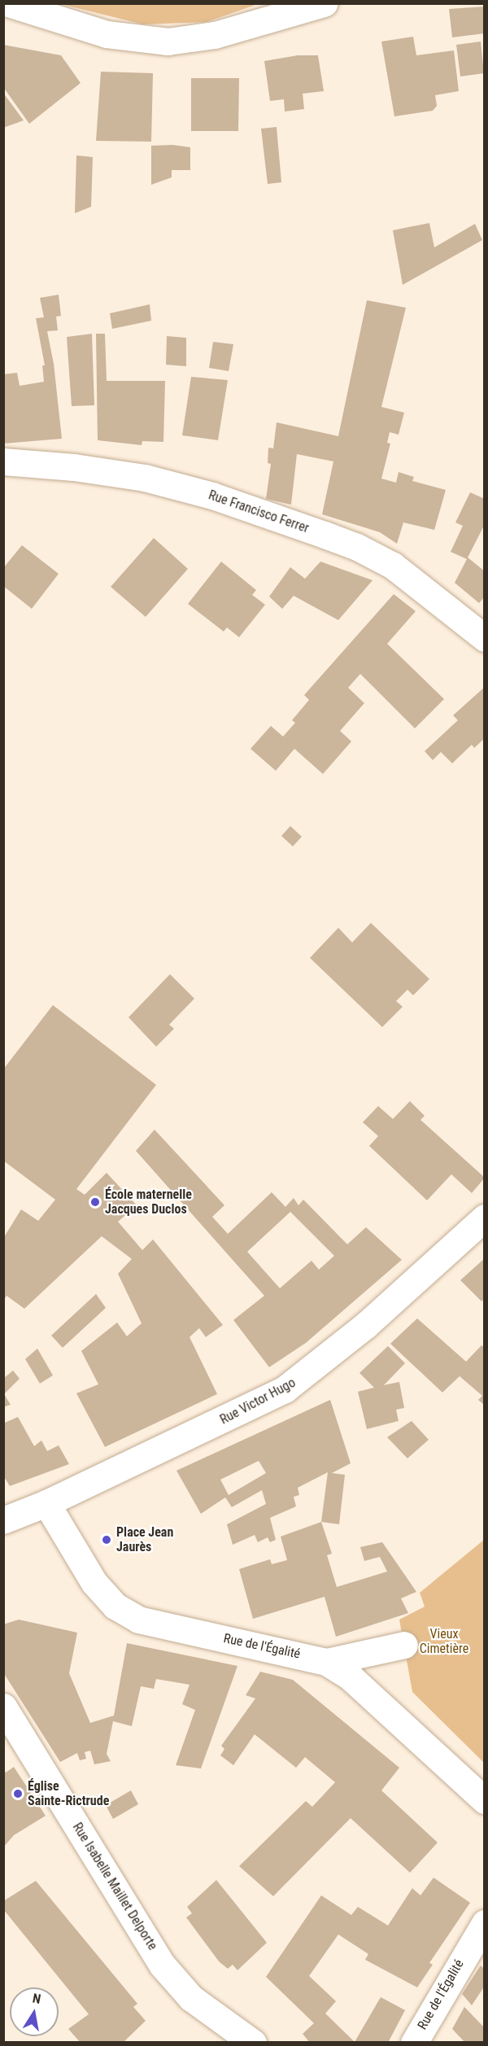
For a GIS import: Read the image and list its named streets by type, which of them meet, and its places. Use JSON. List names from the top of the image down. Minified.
{"streets":{"street":["Rue Francisco Ferrer","Rue Victor Hugo","Rue de l'Égalité","Rue Isabelle Maillet Delporte"]},"crossings":[["Rue Victor Hugo","Rue de l'Égalité"]],"parks":["Vieux Cimetière"],"places":["École maternelle Jacques Duclos","Place Jean Jaurès","Église Sainte-Rictrude"],"north":"top"}
